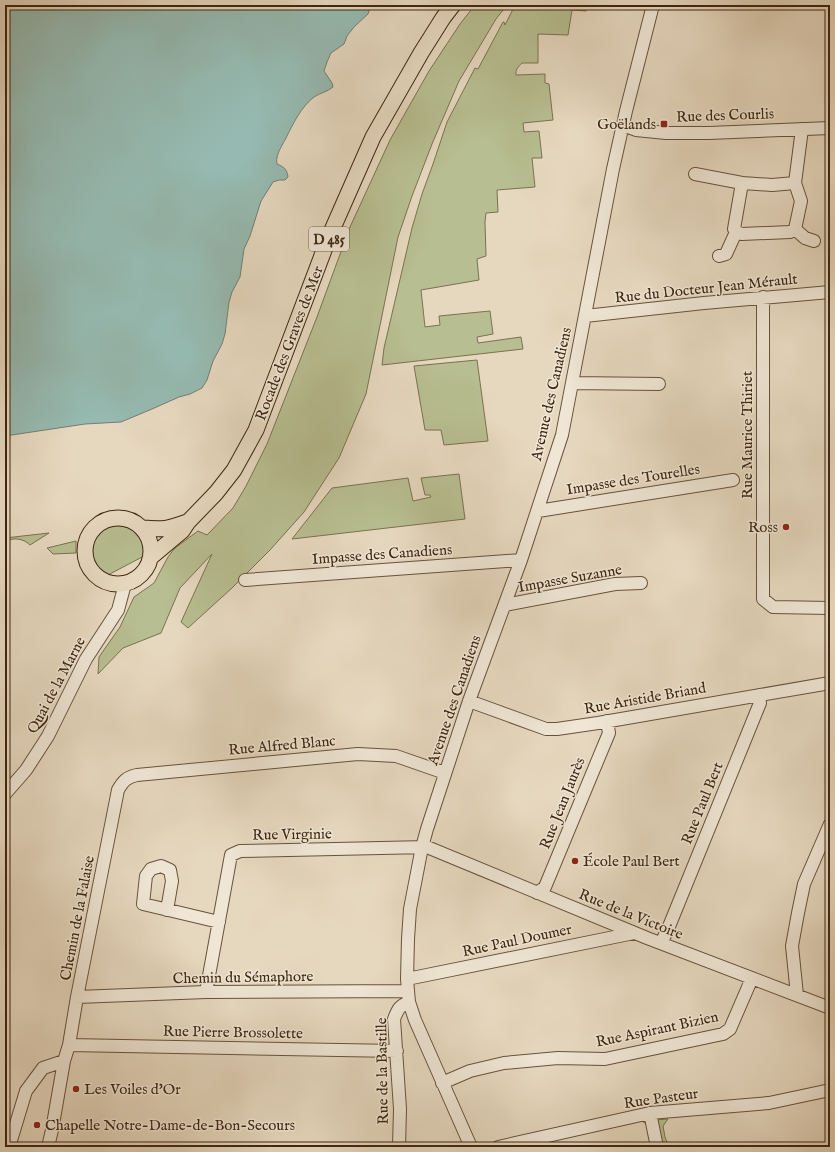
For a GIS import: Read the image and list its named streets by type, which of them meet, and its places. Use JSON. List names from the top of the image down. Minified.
{"streets":{"main road":["D 485","Rocade des Graves de Mer"],"street":["Rue des Courlis","Rue du Docteur Jean Mérault","Avenue des Canadiens","Rue Maurice Thiriet","Impasse des Tourelles","Impasse des Canadiens","Impasse Suzanne","Quai de la Marne","Rue Aristide Briand","Rue Alfred Blanc","Rue Jean Jaurès","Rue Paul Bert","Rue Virginie","Rue de la Victoire","Chemin de la Falaise","Rue Paul Doumer","Chemin du Sémaphore","Rue Aspirant Bizien","Rue Pierre Brossolette","Rue de la Bastille","Rue Pasteur"]},"crossings":[["Rue des Courlis","Avenue des Canadiens"],["D 485","Rocade des Graves de Mer"],["D 485","Quai de la Marne"],["Rue du Docteur Jean Mérault","Avenue des Canadiens"],["Rue du Docteur Jean Mérault","Rue Maurice Thiriet"],["Rocade des Graves de Mer","Quai de la Marne"],["Avenue des Canadiens","Impasse des Tourelles"],["Avenue des Canadiens","Impasse des Canadiens"],["Avenue des Canadiens","Impasse Suzanne"],["Avenue des Canadiens","Rue Aristide Briand"],["Avenue des Canadiens","Rue Alfred Blanc"],["Avenue des Canadiens","Rue Virginie"],["Avenue des Canadiens","Rue de la Victoire"],["Avenue des Canadiens","Rue Paul Doumer"],["Avenue des Canadiens","Chemin du Sémaphore"],["Avenue des Canadiens","Rue Aspirant Bizien"],["Avenue des Canadiens","Rue de la Bastille"],["Rue Aristide Briand","Rue Jean Jaurès"],["Rue Aristide Briand","Rue Paul Bert"],["Rue Alfred Blanc","Chemin de la Falaise"],["Rue Jean Jaurès","Rue de la Victoire"],["Rue Paul Bert","Rue de la Victoire"],["Rue Virginie","Rue de la Victoire"],["Rue Virginie","Chemin du Sémaphore"],["Rue de la Victoire","Rue Paul Doumer"],["Rue de la Victoire","Rue Aspirant Bizien"],["Chemin de la Falaise","Chemin du Sémaphore"],["Chemin de la Falaise","Rue Pierre Brossolette"],["Chemin du Sémaphore","Rue de la Bastille"],["Rue Pierre Brossolette","Rue de la Bastille"]],"places":{"transit":["Goëlands"],"other":["Ross","École Paul Bert","Les Voiles d'Or","Chapelle Notre-Dame-de-Bon-Secours"]}}
